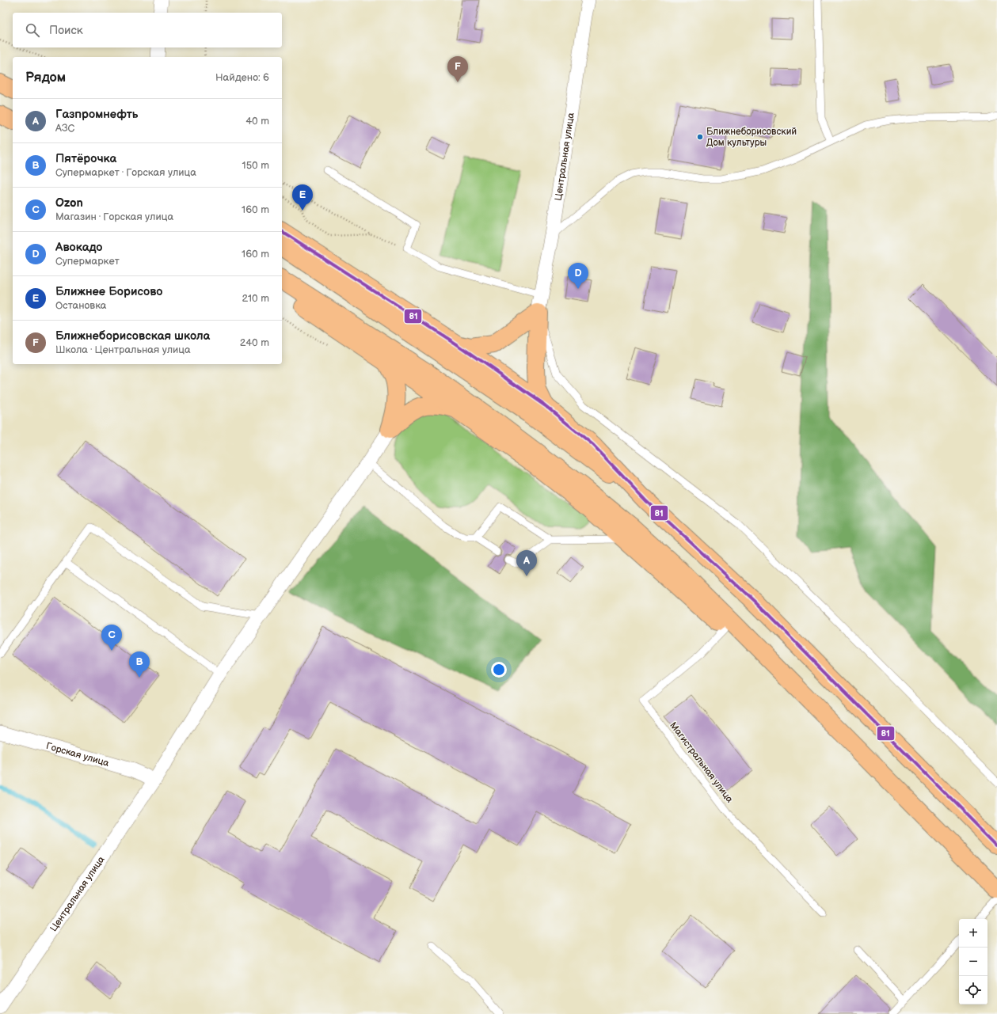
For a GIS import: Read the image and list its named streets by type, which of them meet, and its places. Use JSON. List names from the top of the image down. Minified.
{"streets":{"street":["Центральная улица","Горская улица"],"lane":["Магистральная улица"]},"crossings":[["Центральная улица","Горская улица"]],"places":["Ближнеборисовский Дом культуры"],"lines":["transit line 81"],"page":{"search":"Поиск","pins":["F","E","D","A","C","B"],"heading":["Рядом","Найдено: 6"],"list":[{"mark":"A","name":"Газпромнефть","note":"АЗС","value":"40 m"},{"mark":"B","name":"Пятёрочка","note":"Супермаркет · Горская улица","value":"150 m"},{"mark":"C","name":"Ozon","note":"Магазин · Горская улица","value":"160 m"},{"mark":"D","name":"Авокадо","note":"Супермаркет","value":"160 m"},{"mark":"E","name":"Ближнее Борисово","note":"Остановка","value":"210 m"},{"mark":"F","name":"Ближнеборисовская школа","note":"Школа · Центральная улица","value":"240 m"}],"map_buttons":["+","−"]}}
